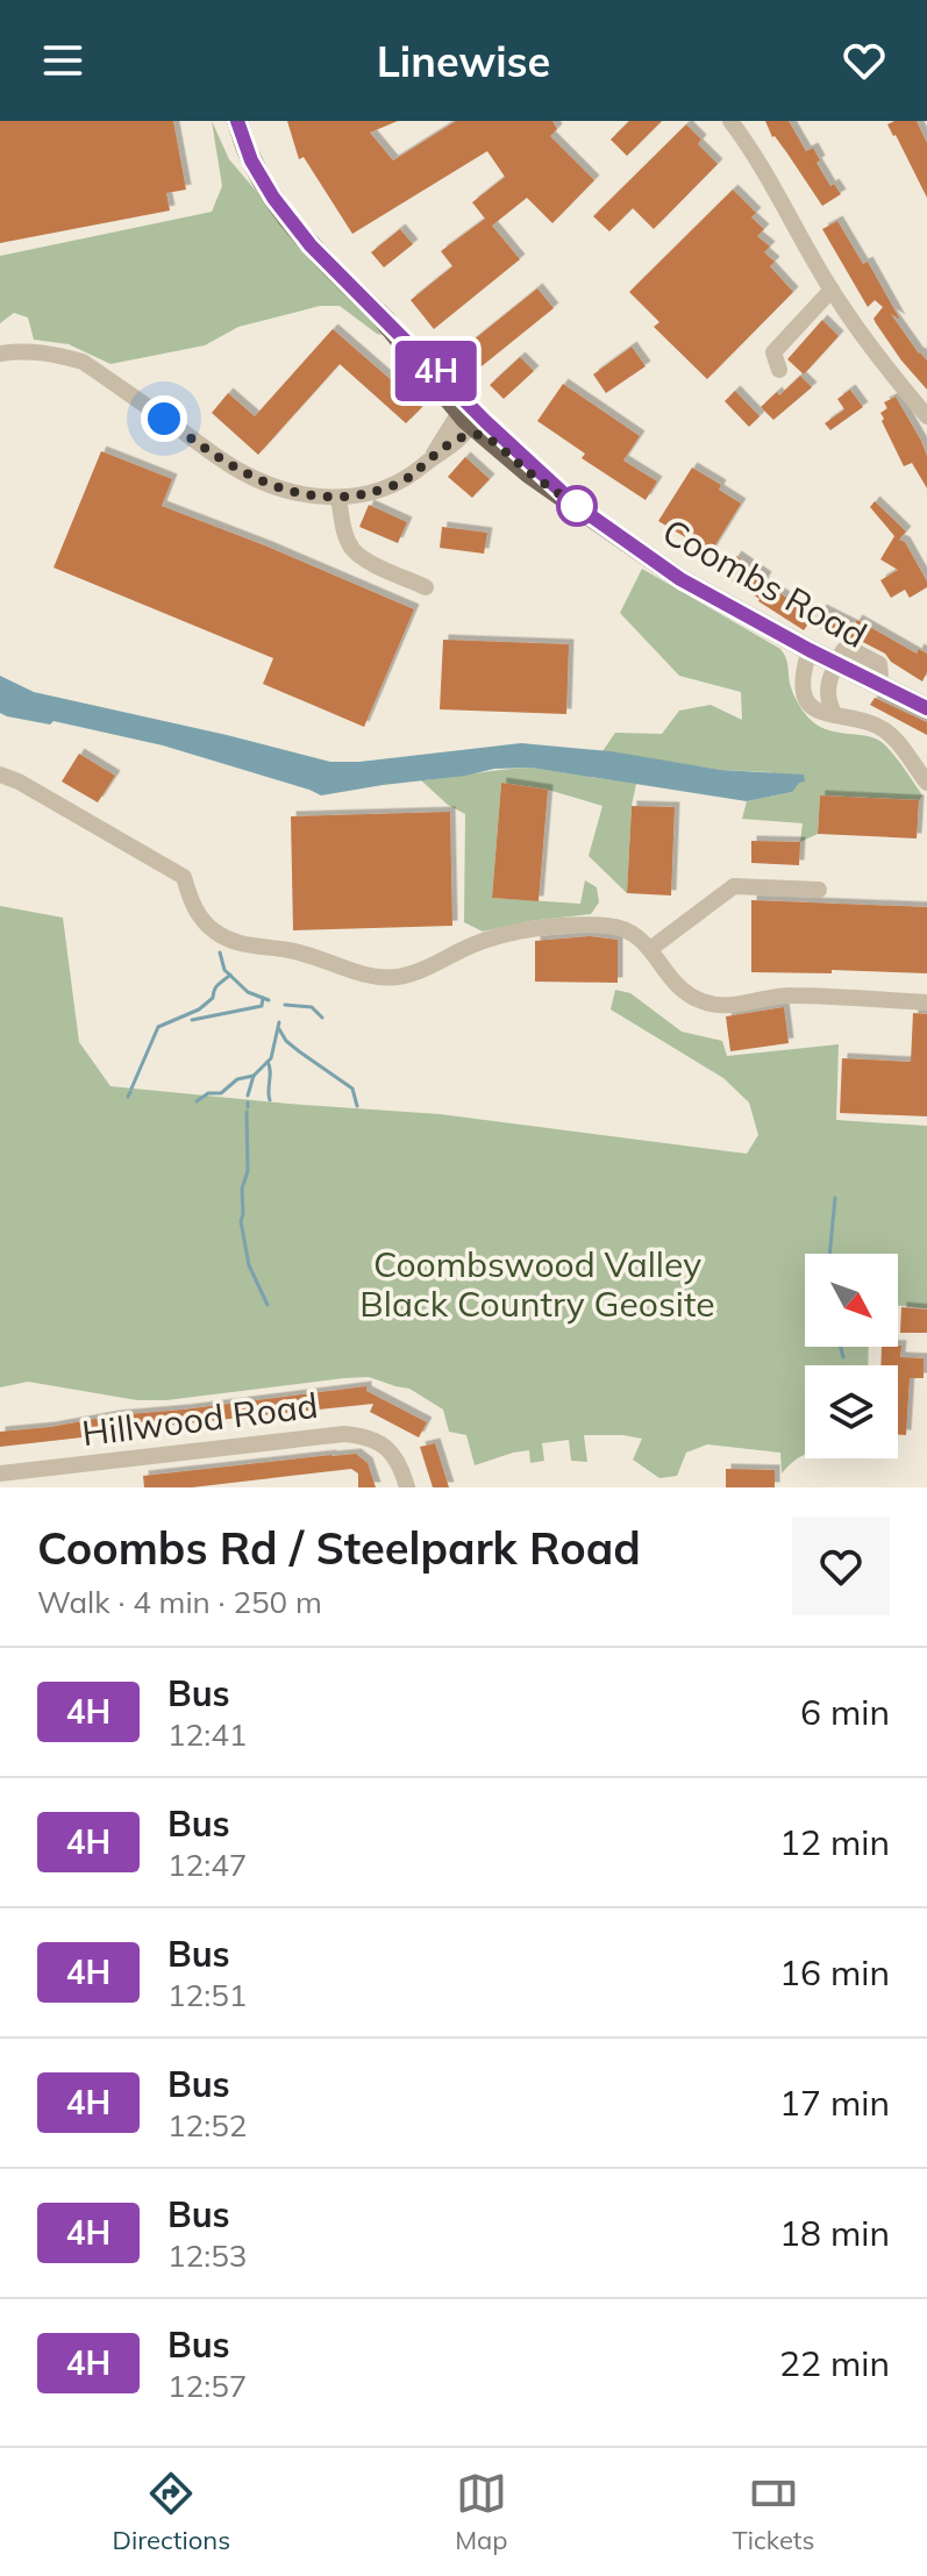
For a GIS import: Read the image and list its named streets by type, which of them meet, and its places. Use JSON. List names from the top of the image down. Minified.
{"streets":{"main road":["Coombs Road"],"street":["Hillwood Road"]},"parks":["Coombswood Valley Black Country Geosite"],"lines":["bus line 4H"],"north":"bottom right","page":{"header":"Linewise","on_map":"4H","heading":["Coombs Rd / Steelpark Road","Walk · 4 min · 250 m"],"list":[{"mark":"4H","name":"Bus","note":"12:41","value":"6 min"},{"mark":"4H","name":"Bus","note":"12:47","value":"12 min"},{"mark":"4H","name":"Bus","note":"12:51","value":"16 min"},{"mark":"4H","name":"Bus","note":"12:52","value":"17 min"},{"mark":"4H","name":"Bus","note":"12:53","value":"18 min"},{"mark":"4H","name":"Bus","note":"12:57","value":"22 min"}],"tabs":["Directions","Map","Tickets"]}}
